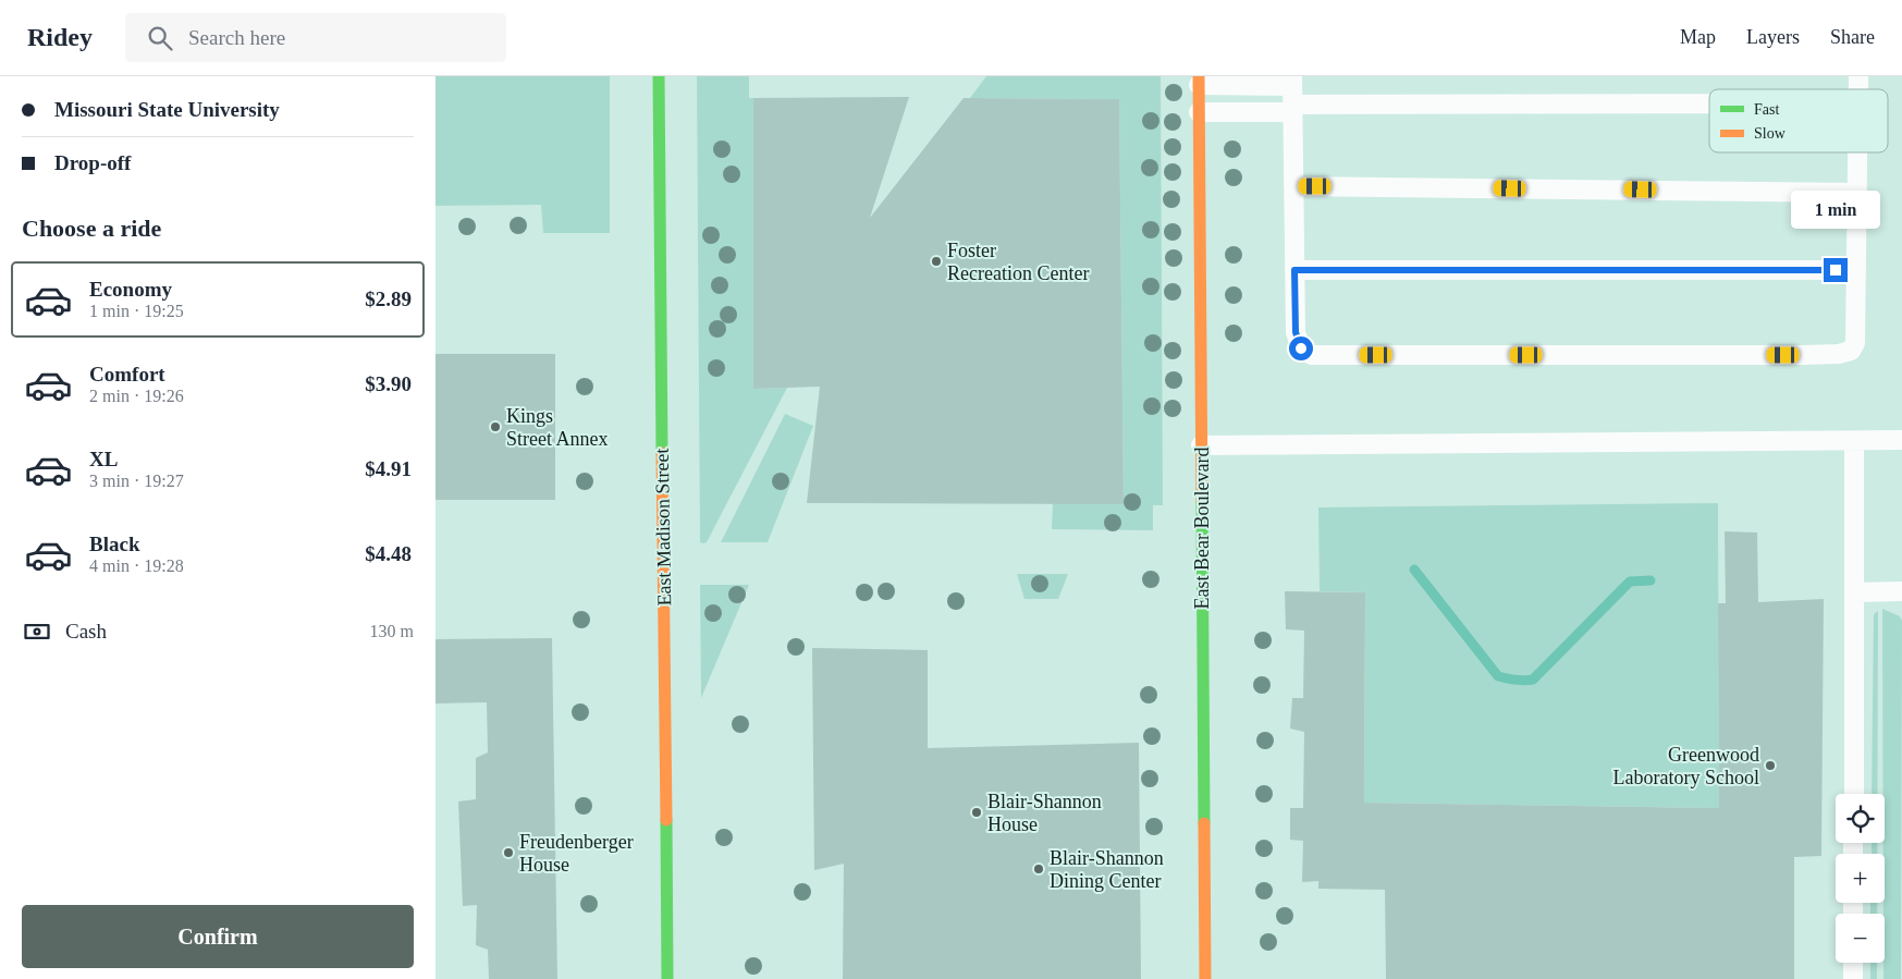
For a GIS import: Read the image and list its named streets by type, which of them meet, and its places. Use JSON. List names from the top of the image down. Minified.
{"streets":{"street":["East Madison Street","East Bear Boulevard"]},"places":["Foster Recreation Center","Kings Street Annex","Greenwood Laboratory School","Blair-Shannon House","Freudenberger House","Blair-Shannon Dining Center"],"legend":["Fast","Slow"],"page":{"header":"Ridey","search":"Search here","nav":["Map","Layers","Share"],"banner":["Missouri State University","Drop-off"],"bubble":"1 min","heading":"Choose a ride","list":[{"name":"Economy","note":"1 min · 19:25","value":"$2.89"},{"name":"Comfort","note":"2 min · 19:26","value":"$3.90"},{"name":"XL","note":"3 min · 19:27","value":"$4.91"},{"name":"Black","note":"4 min · 19:28","value":"$4.48"}],"pay":["Cash","130 m"],"map_buttons":["+","−"],"buttons":"Confirm"}}
